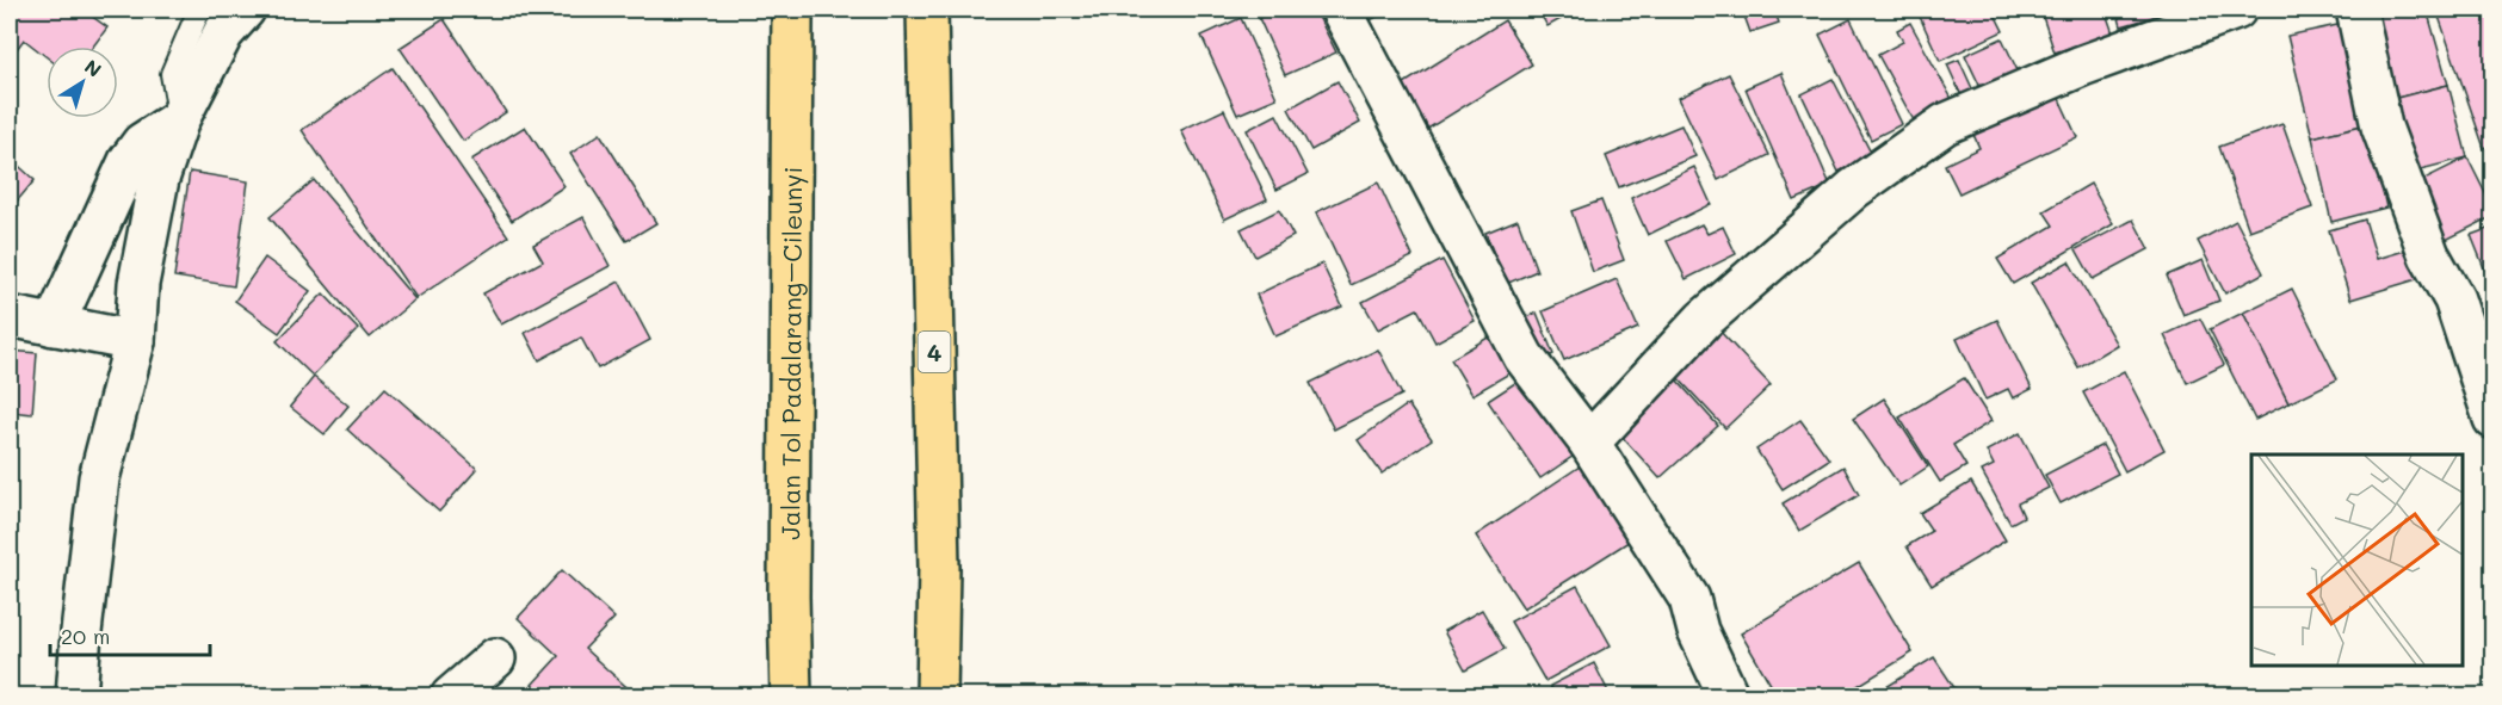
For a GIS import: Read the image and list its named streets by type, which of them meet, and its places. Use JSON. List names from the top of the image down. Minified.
{"streets":{"highway":["4","Jalan Tol Padalarang–Cileunyi"]},"scale_bar":"20 m","north":"top right"}
